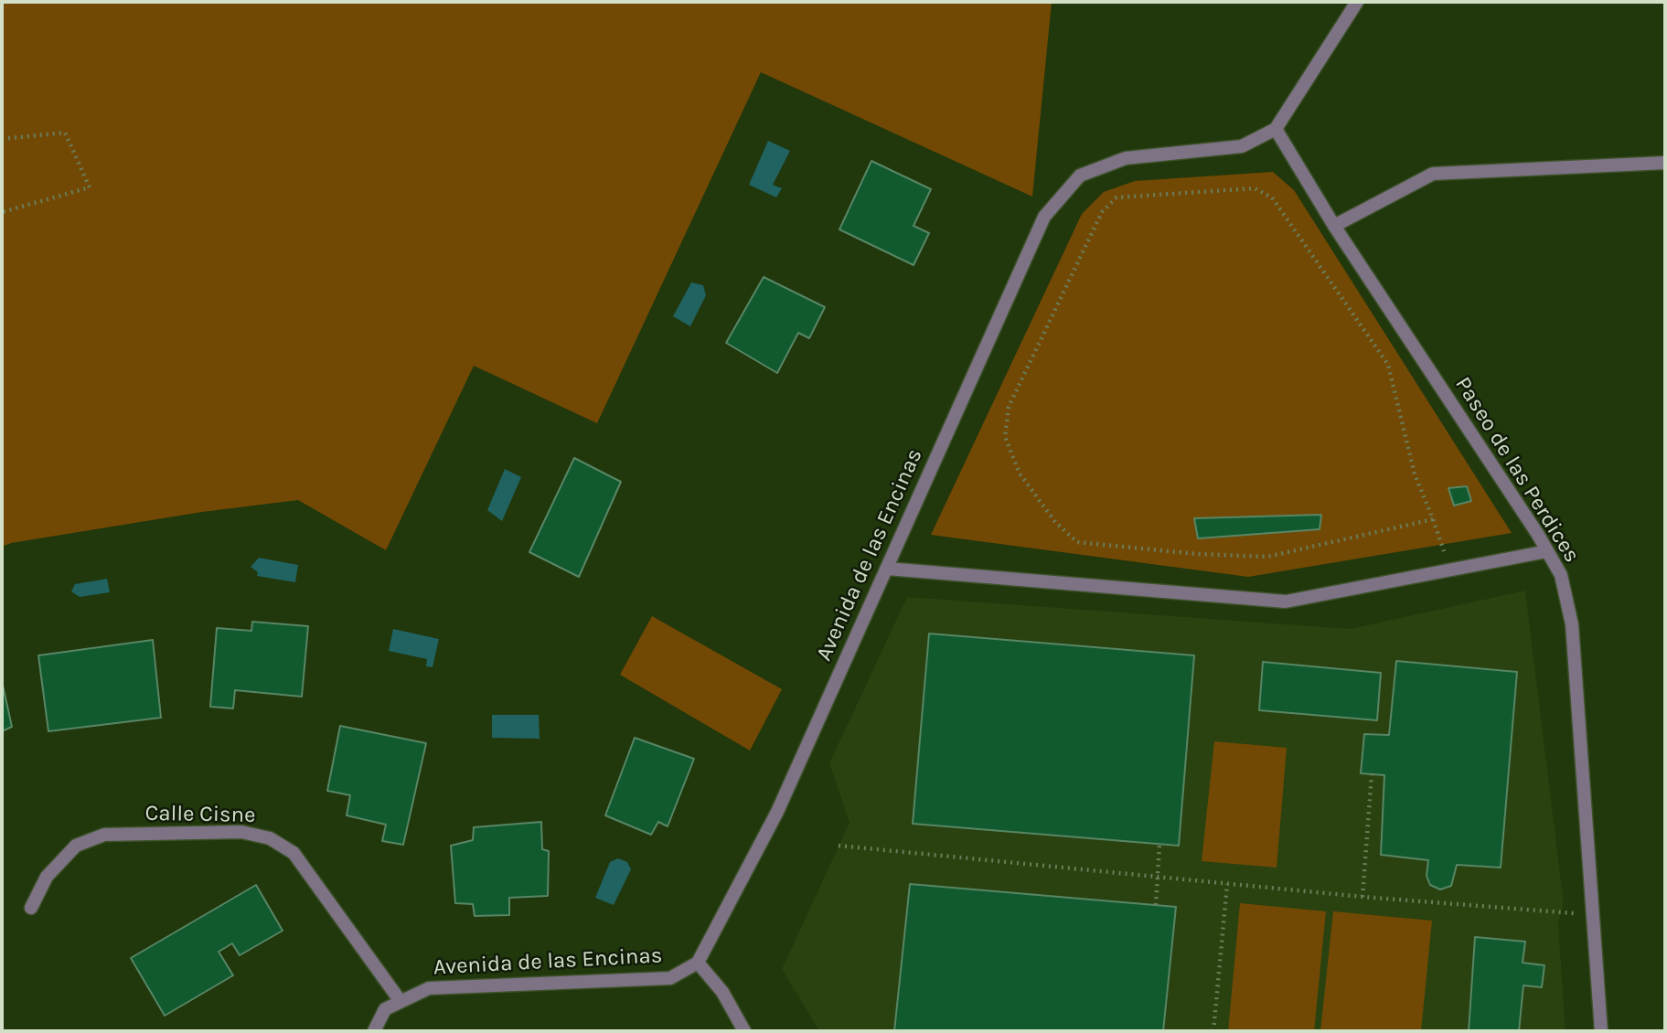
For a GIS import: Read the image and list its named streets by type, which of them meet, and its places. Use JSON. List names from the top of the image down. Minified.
{"streets":{"street":["Paseo de las Perdices","Avenida de las Encinas","Calle Cisne"]},"crossings":[["Paseo de las Perdices","Avenida de las Encinas"],["Avenida de las Encinas","Calle Cisne"]]}
